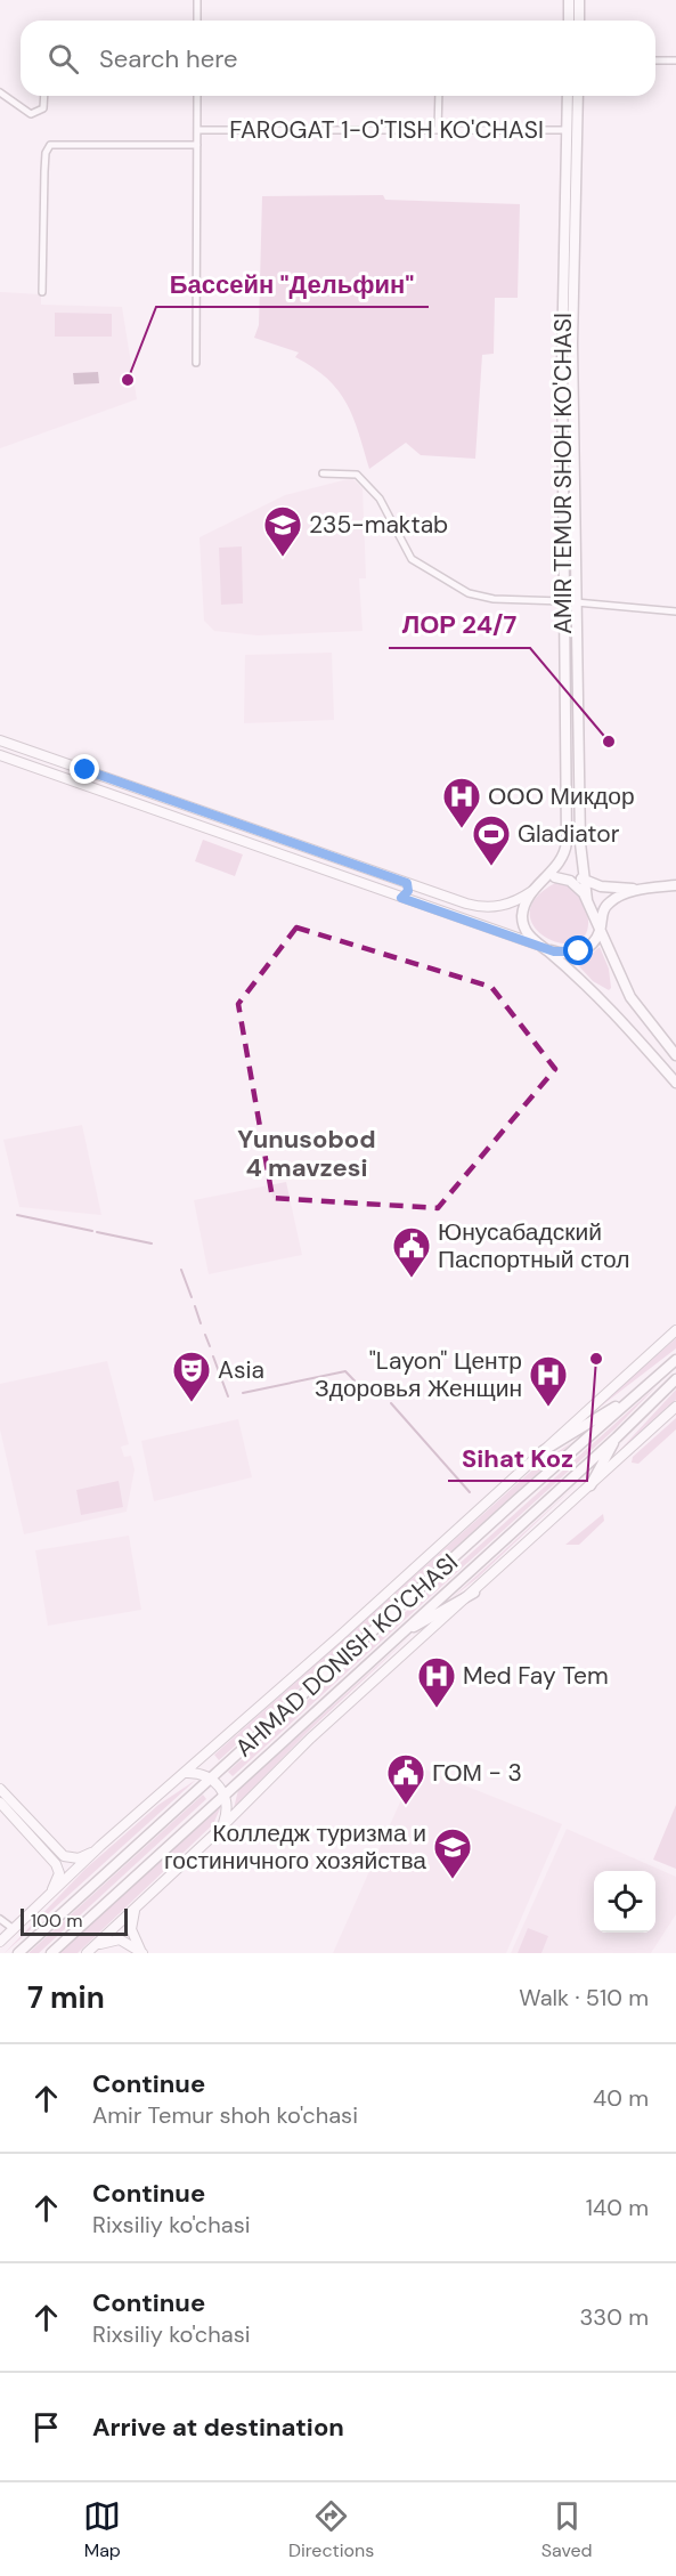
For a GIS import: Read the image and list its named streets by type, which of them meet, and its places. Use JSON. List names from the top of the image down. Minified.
{"streets":{"main road":["AMIR TEMUR SHOH KO'CHASI","AHMAD DONISH KO'CHASI"],"street":["FAROGAT 1-O'TISH KO'CHASI"]},"crossings":[["FAROGAT 1-O'TISH KO'CHASI","AMIR TEMUR SHOH KO'CHASI"]],"districts":["Yunusobod 4 mavzesi"],"places":{"other":["Бассейн \"Дельфин\"","ЛОР 24/7","Sihat Koz"],"school or university":["235-maktab","Колледж туризма и гостиничного хозяйства"],"hospital":["ООО Микдор","\"Layon\" Центр Здоровья Женщин","Med Fay Tem"],"sports":["Gladiator"],"public building":["Юнусабадский Паспортный стол","ГОМ - 3"],"theatre":["Asia"]},"scale_bar":"100 m","page":{"search":"Search here","scale":"100 m","heading":["7 min","Walk · 510 m"],"list":[["Continue","Amir Temur shoh ko'chasi","40 m"],["Continue","Rixsiliy ko'chasi","140 m"],["Continue","Rixsiliy ko'chasi","330 m"],"Arrive at destination"],"nav":["Map","Directions","Saved"]}}
